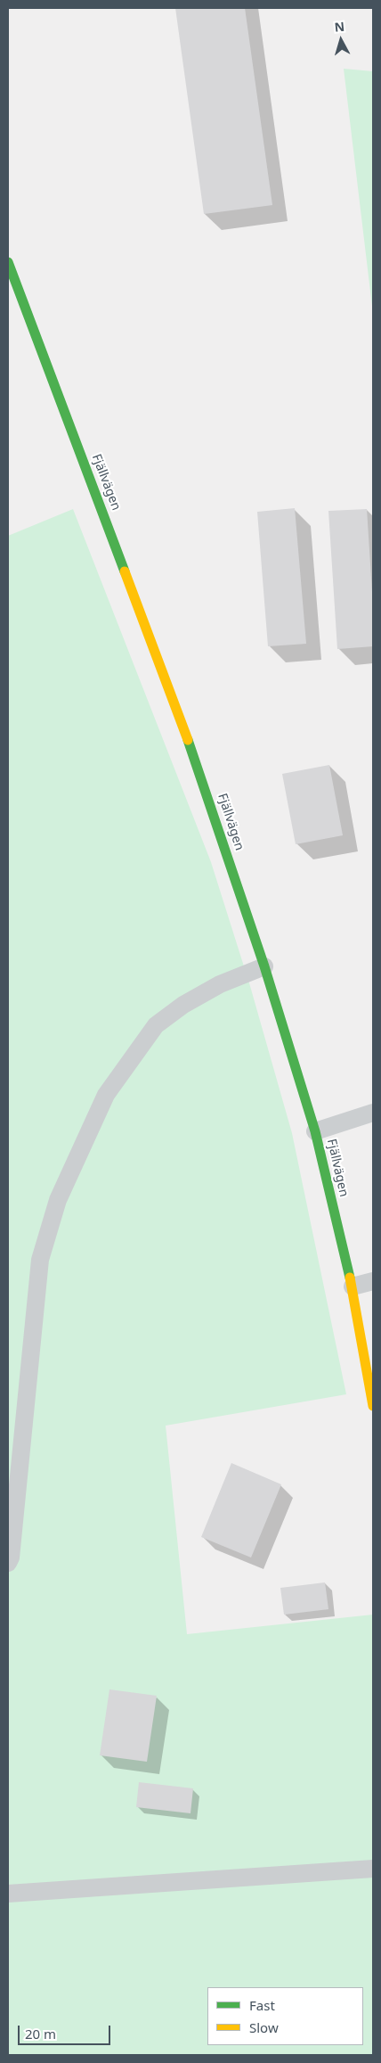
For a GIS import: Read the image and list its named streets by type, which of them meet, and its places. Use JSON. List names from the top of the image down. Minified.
{"streets":{"street":["Fjällvägen"]},"legend":["Fast","Slow"],"scale_bar":"20 m","north":"top"}
